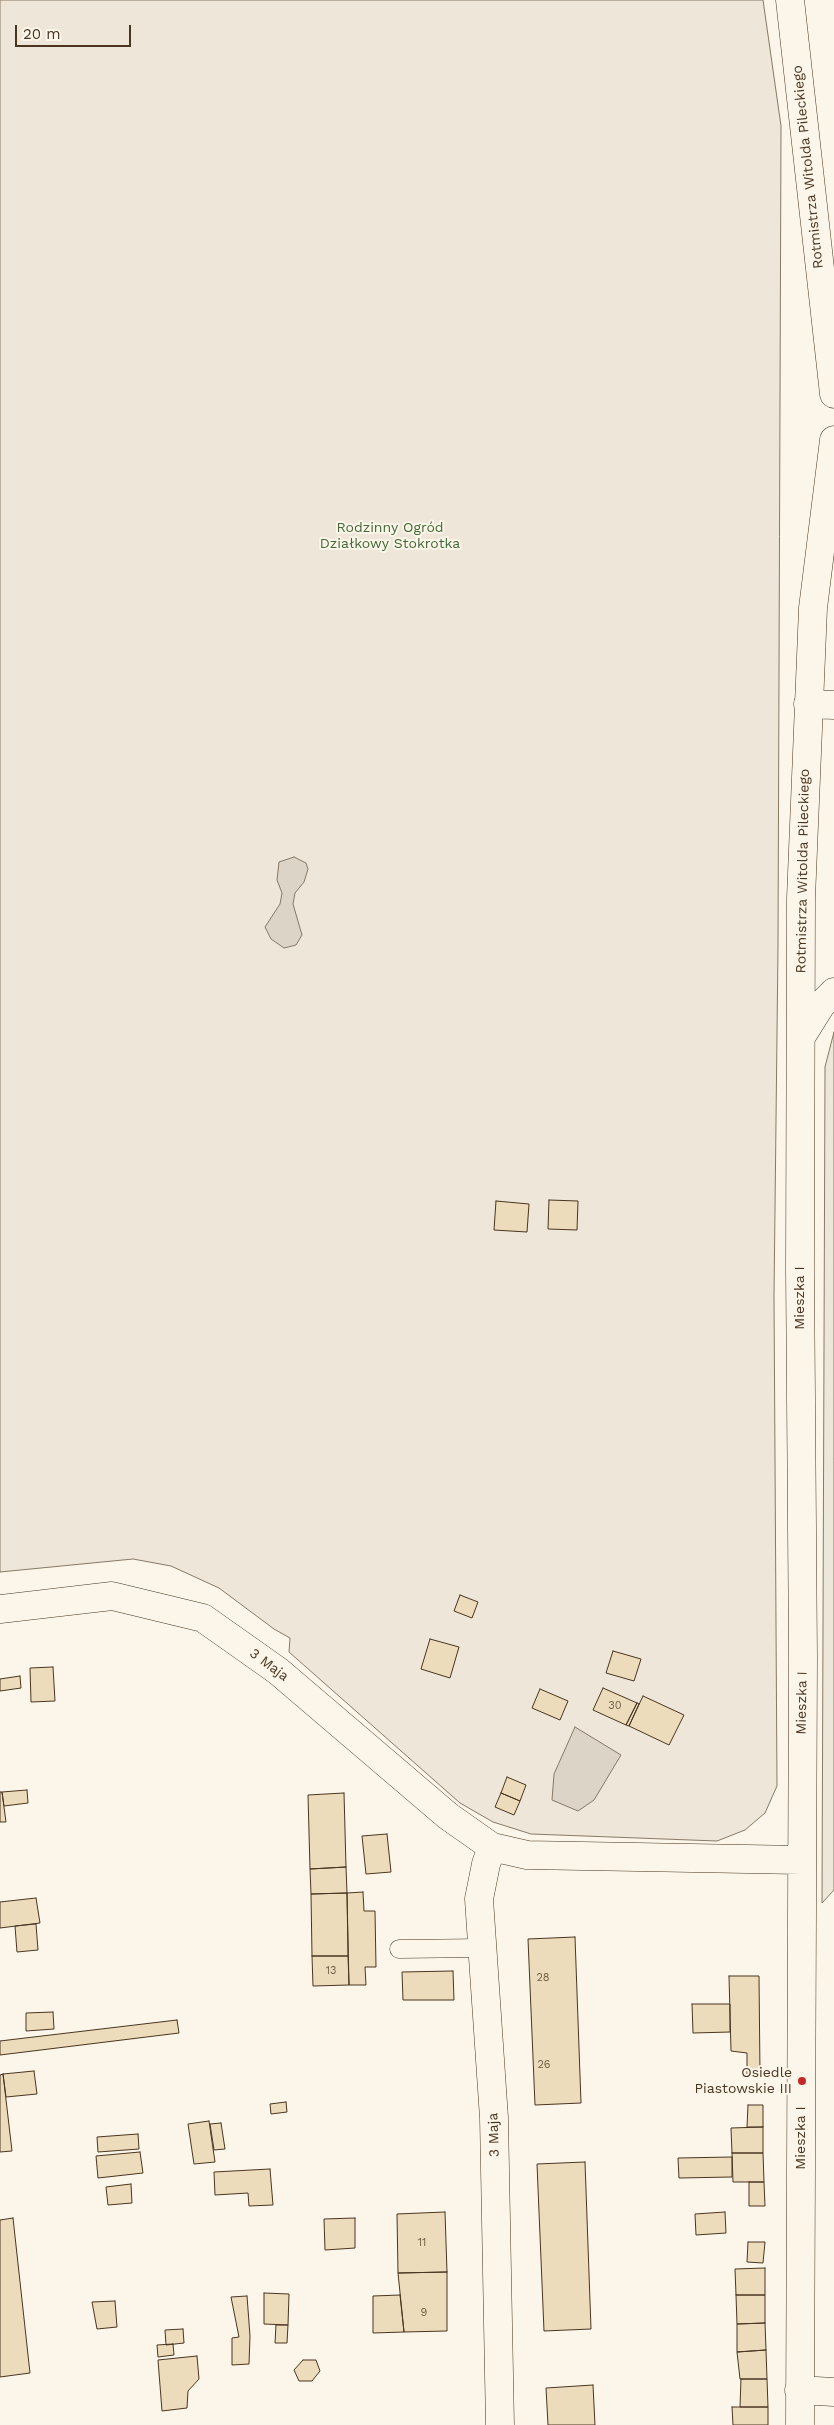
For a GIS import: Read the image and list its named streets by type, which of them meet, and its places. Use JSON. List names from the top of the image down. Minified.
{"streets":{"street":["Rotmistrza Witolda Pileckiego","Mieszka I","3 Maja"]},"crossings":[["Rotmistrza Witolda Pileckiego","Mieszka I"],["Mieszka I","3 Maja"]],"parks":["Rodzinny Ogród Działkowy Stokrotka"],"places":["Osiedle Piastowskie III"],"house_numbers":["30","13","28","26","11","9"],"scale_bar":"20 m"}
